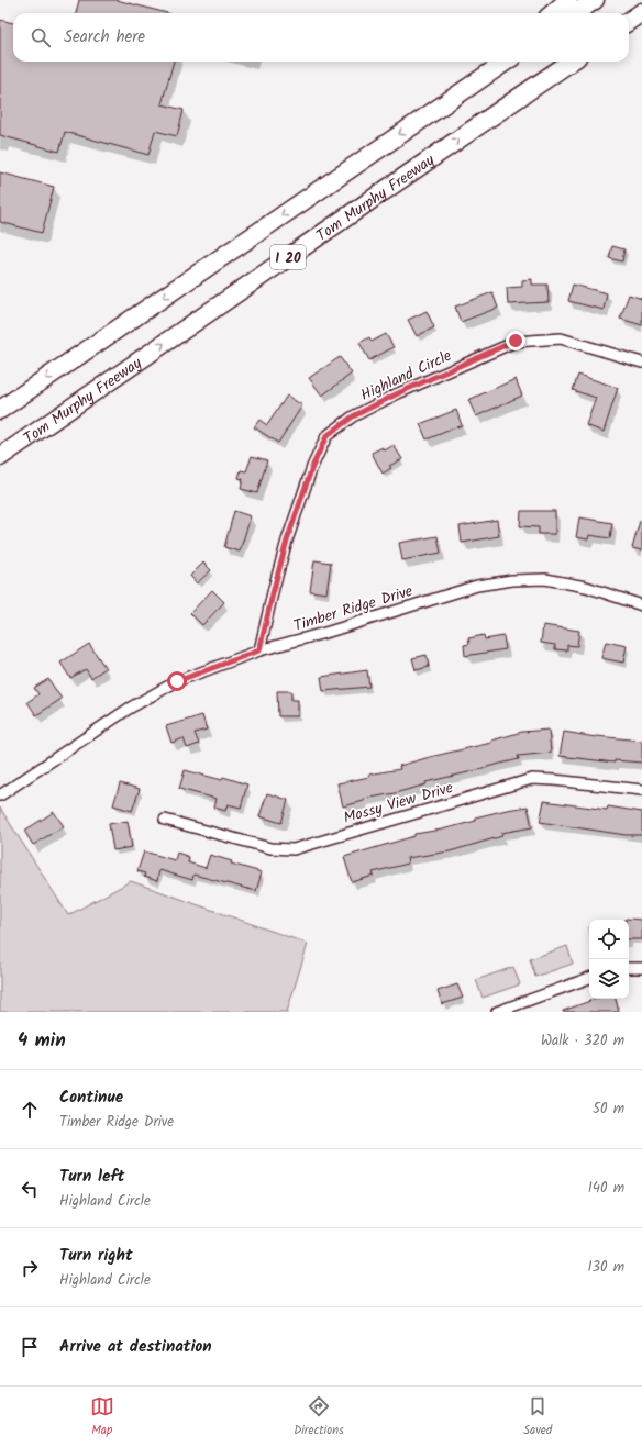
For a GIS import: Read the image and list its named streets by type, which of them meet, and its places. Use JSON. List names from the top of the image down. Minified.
{"streets":{"highway":["Tom Murphy Freeway","I 20"],"street":["Highland Circle","Timber Ridge Drive","Mossy View Drive"]},"crossings":[["Highland Circle","Timber Ridge Drive"]],"page":{"search":"Search here","heading":["4 min","Walk · 320 m"],"list":[["Continue","Timber Ridge Drive","50 m"],["Turn left","Highland Circle","140 m"],["Turn right","Highland Circle","130 m"],"Arrive at destination"],"nav":["Map","Directions","Saved"]}}
